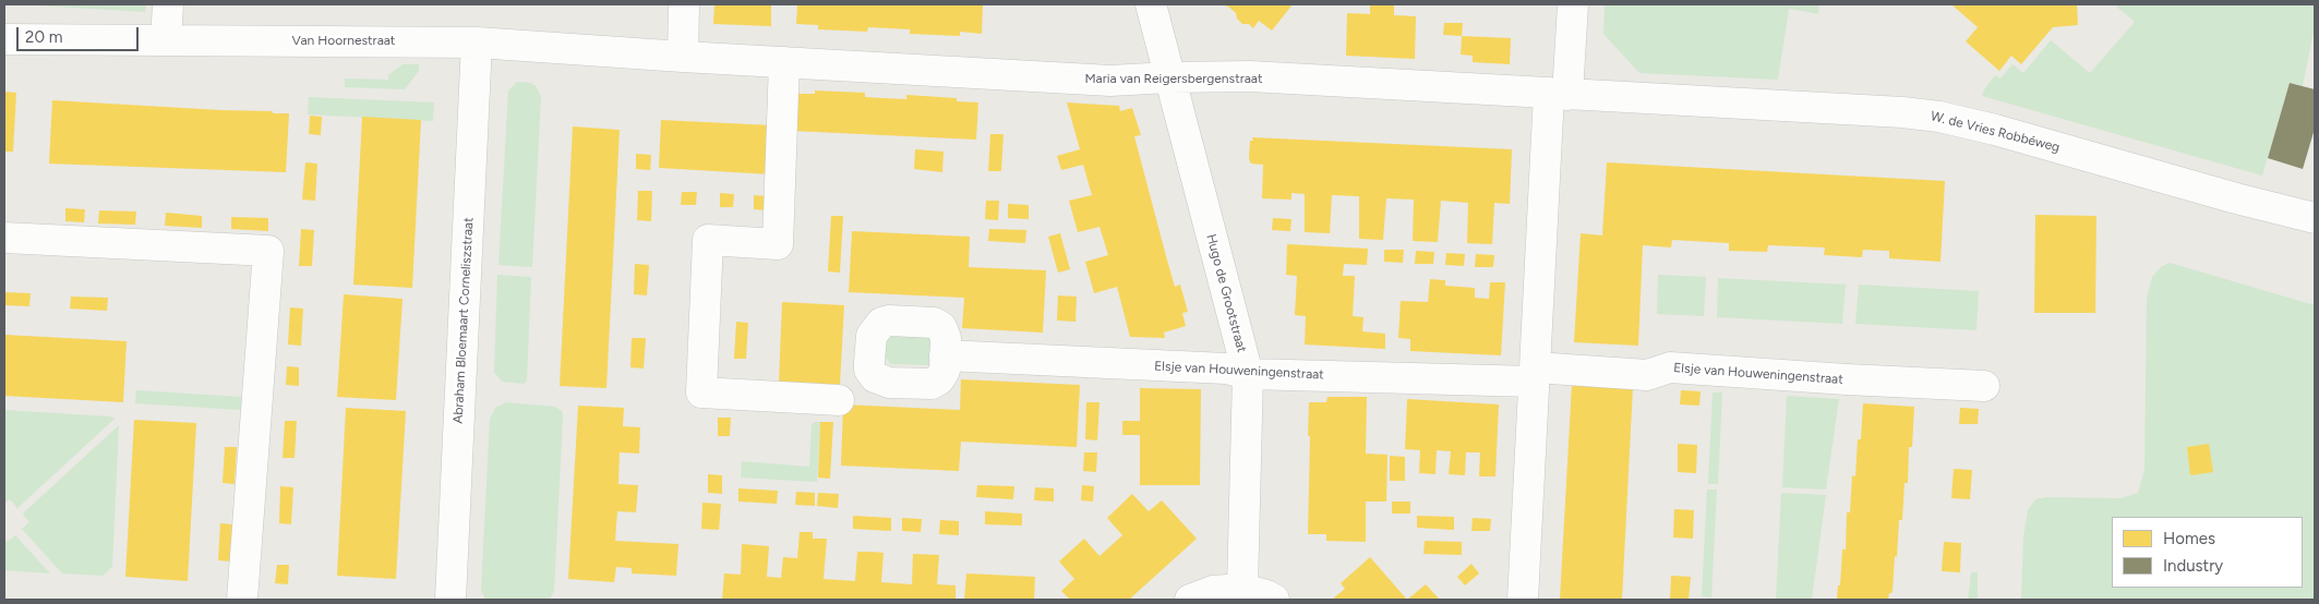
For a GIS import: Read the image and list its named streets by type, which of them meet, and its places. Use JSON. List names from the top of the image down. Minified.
{"streets":{"street":["Van Hoornestraat","Maria van Reigersbergenstraat","W. de Vries Robbéweg","Hugo de Grootstraat","Abraham Bloemaart Corneliszstraat","Elsje van Houweningenstraat"]},"crossings":[["Van Hoornestraat","Maria van Reigersbergenstraat"],["Van Hoornestraat","Abraham Bloemaart Corneliszstraat"],["Maria van Reigersbergenstraat","W. de Vries Robbéweg"],["Maria van Reigersbergenstraat","Hugo de Grootstraat"],["Hugo de Grootstraat","Elsje van Houweningenstraat"]],"legend":["Homes","Industry"],"scale_bar":"20 m"}
